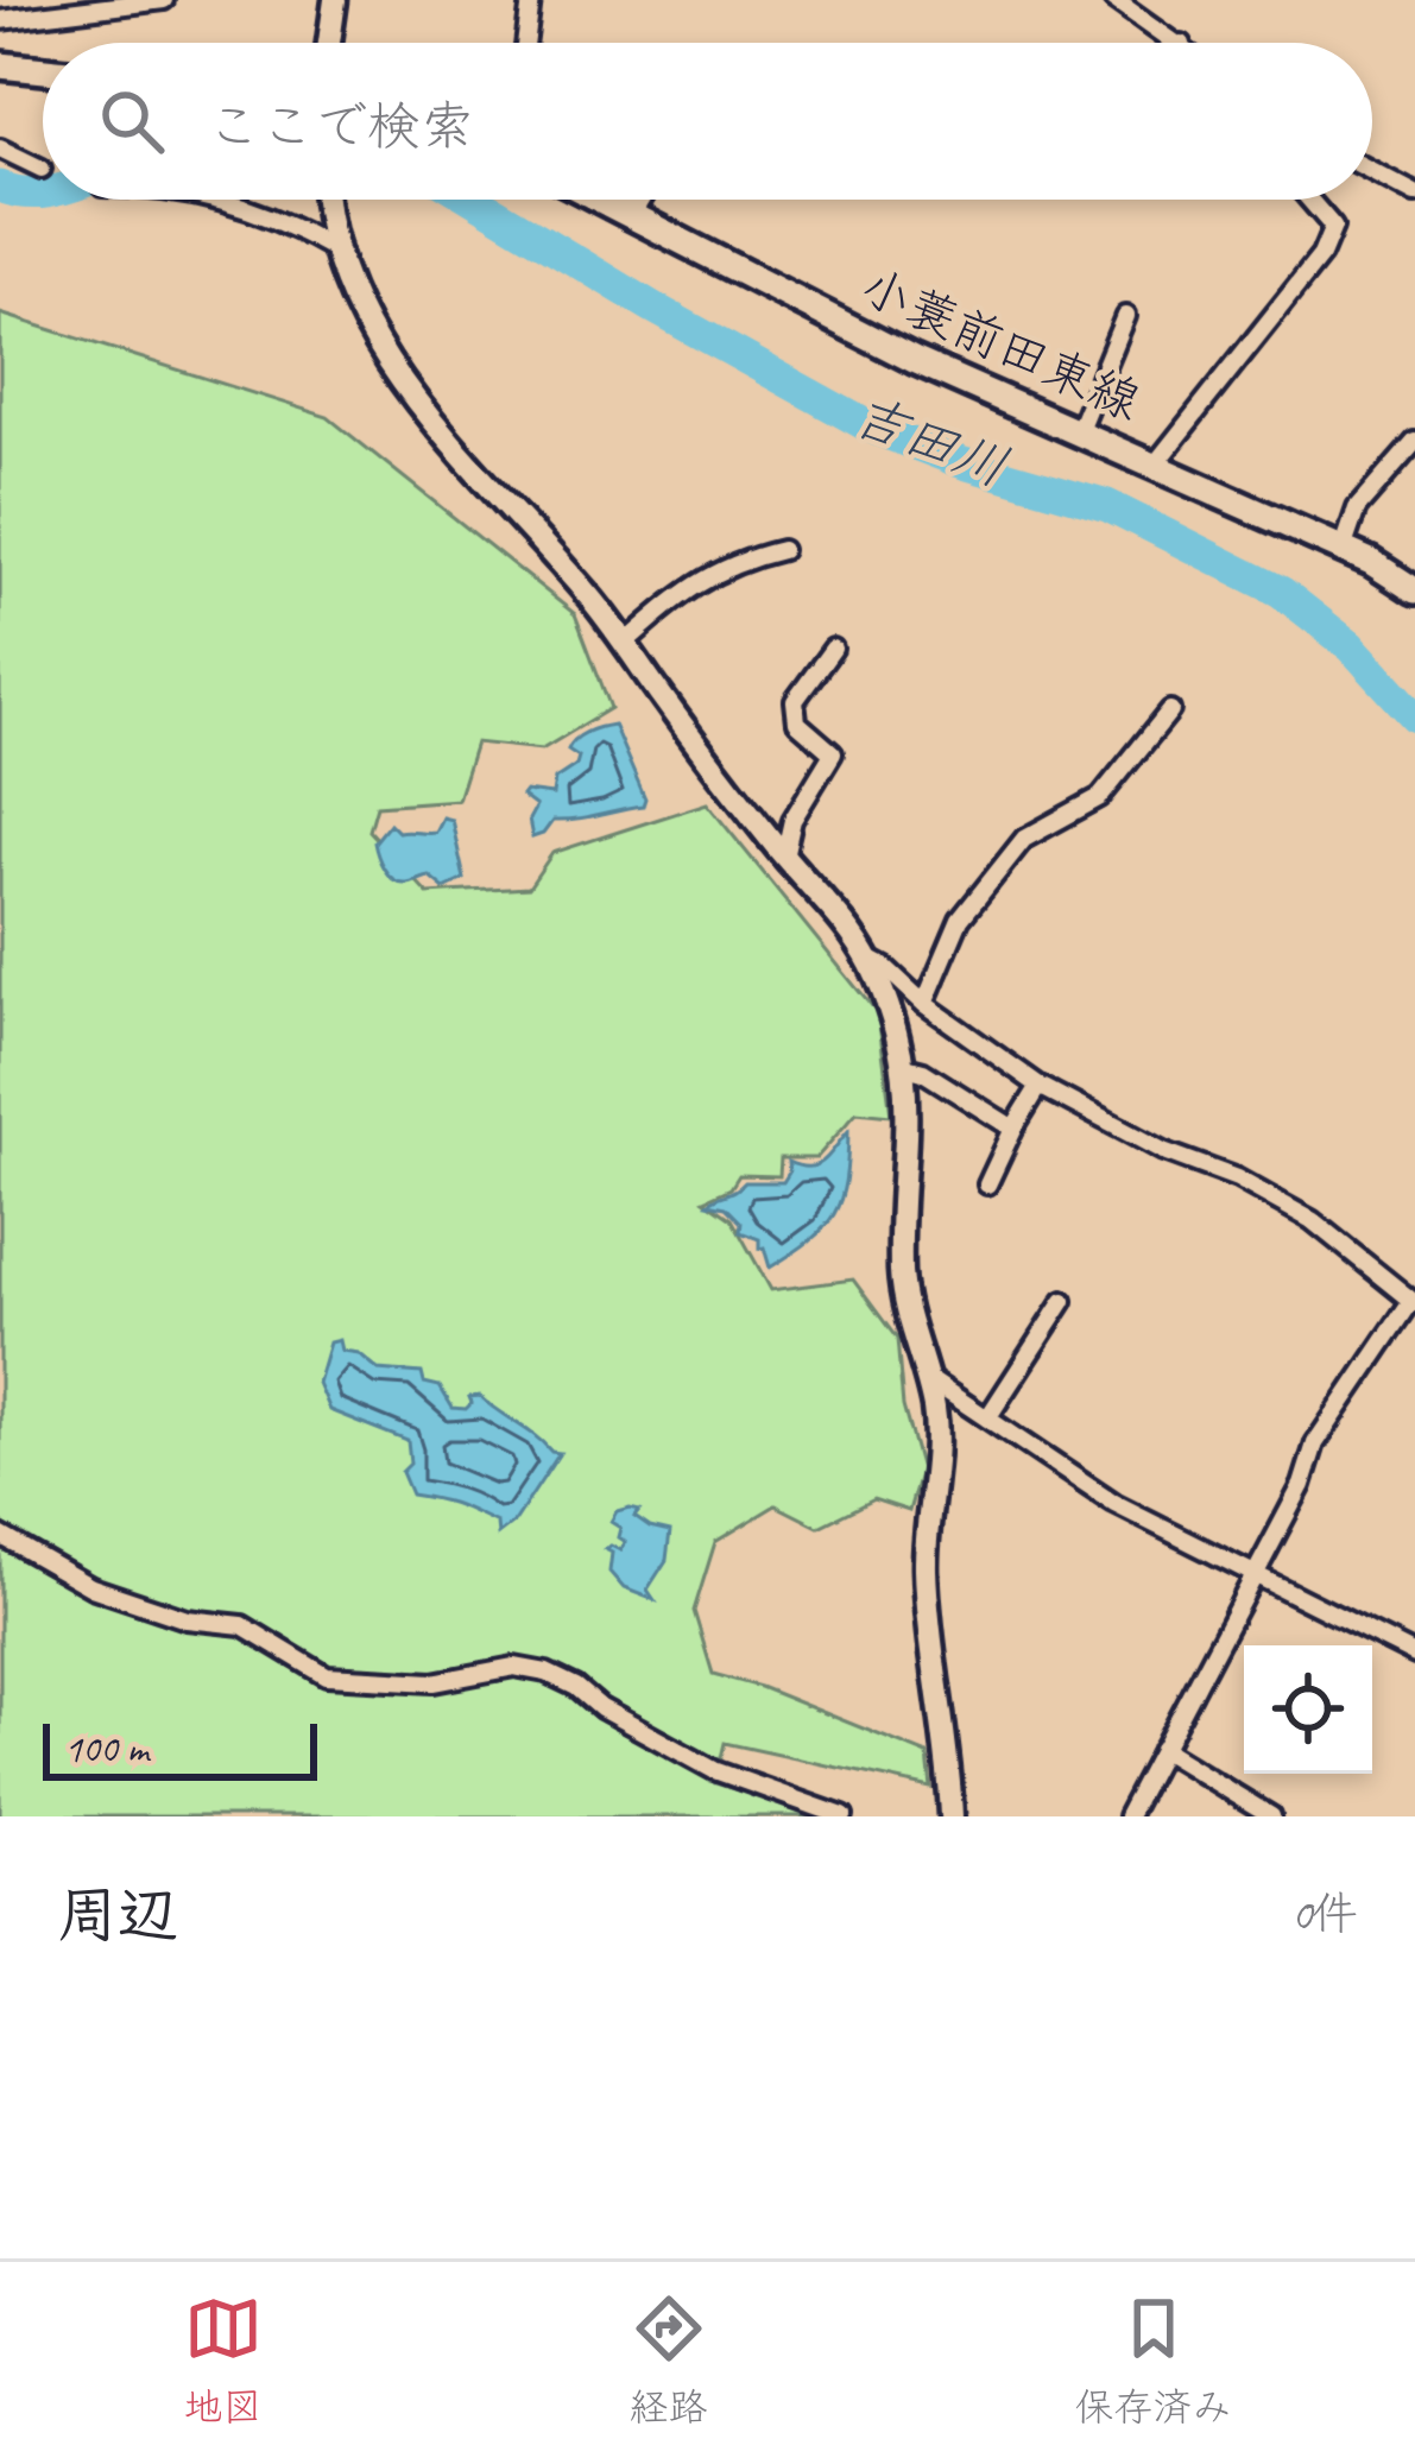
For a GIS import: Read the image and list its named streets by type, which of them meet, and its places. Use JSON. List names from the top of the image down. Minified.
{"streets":{"main road":["小蓑前田東線"]},"water":["吉田川"],"scale_bar":"100 m","page":{"search":"ここで検索","scale":"100 m","heading":["周辺","0件"],"nav":["地図","経路","保存済み"]}}
